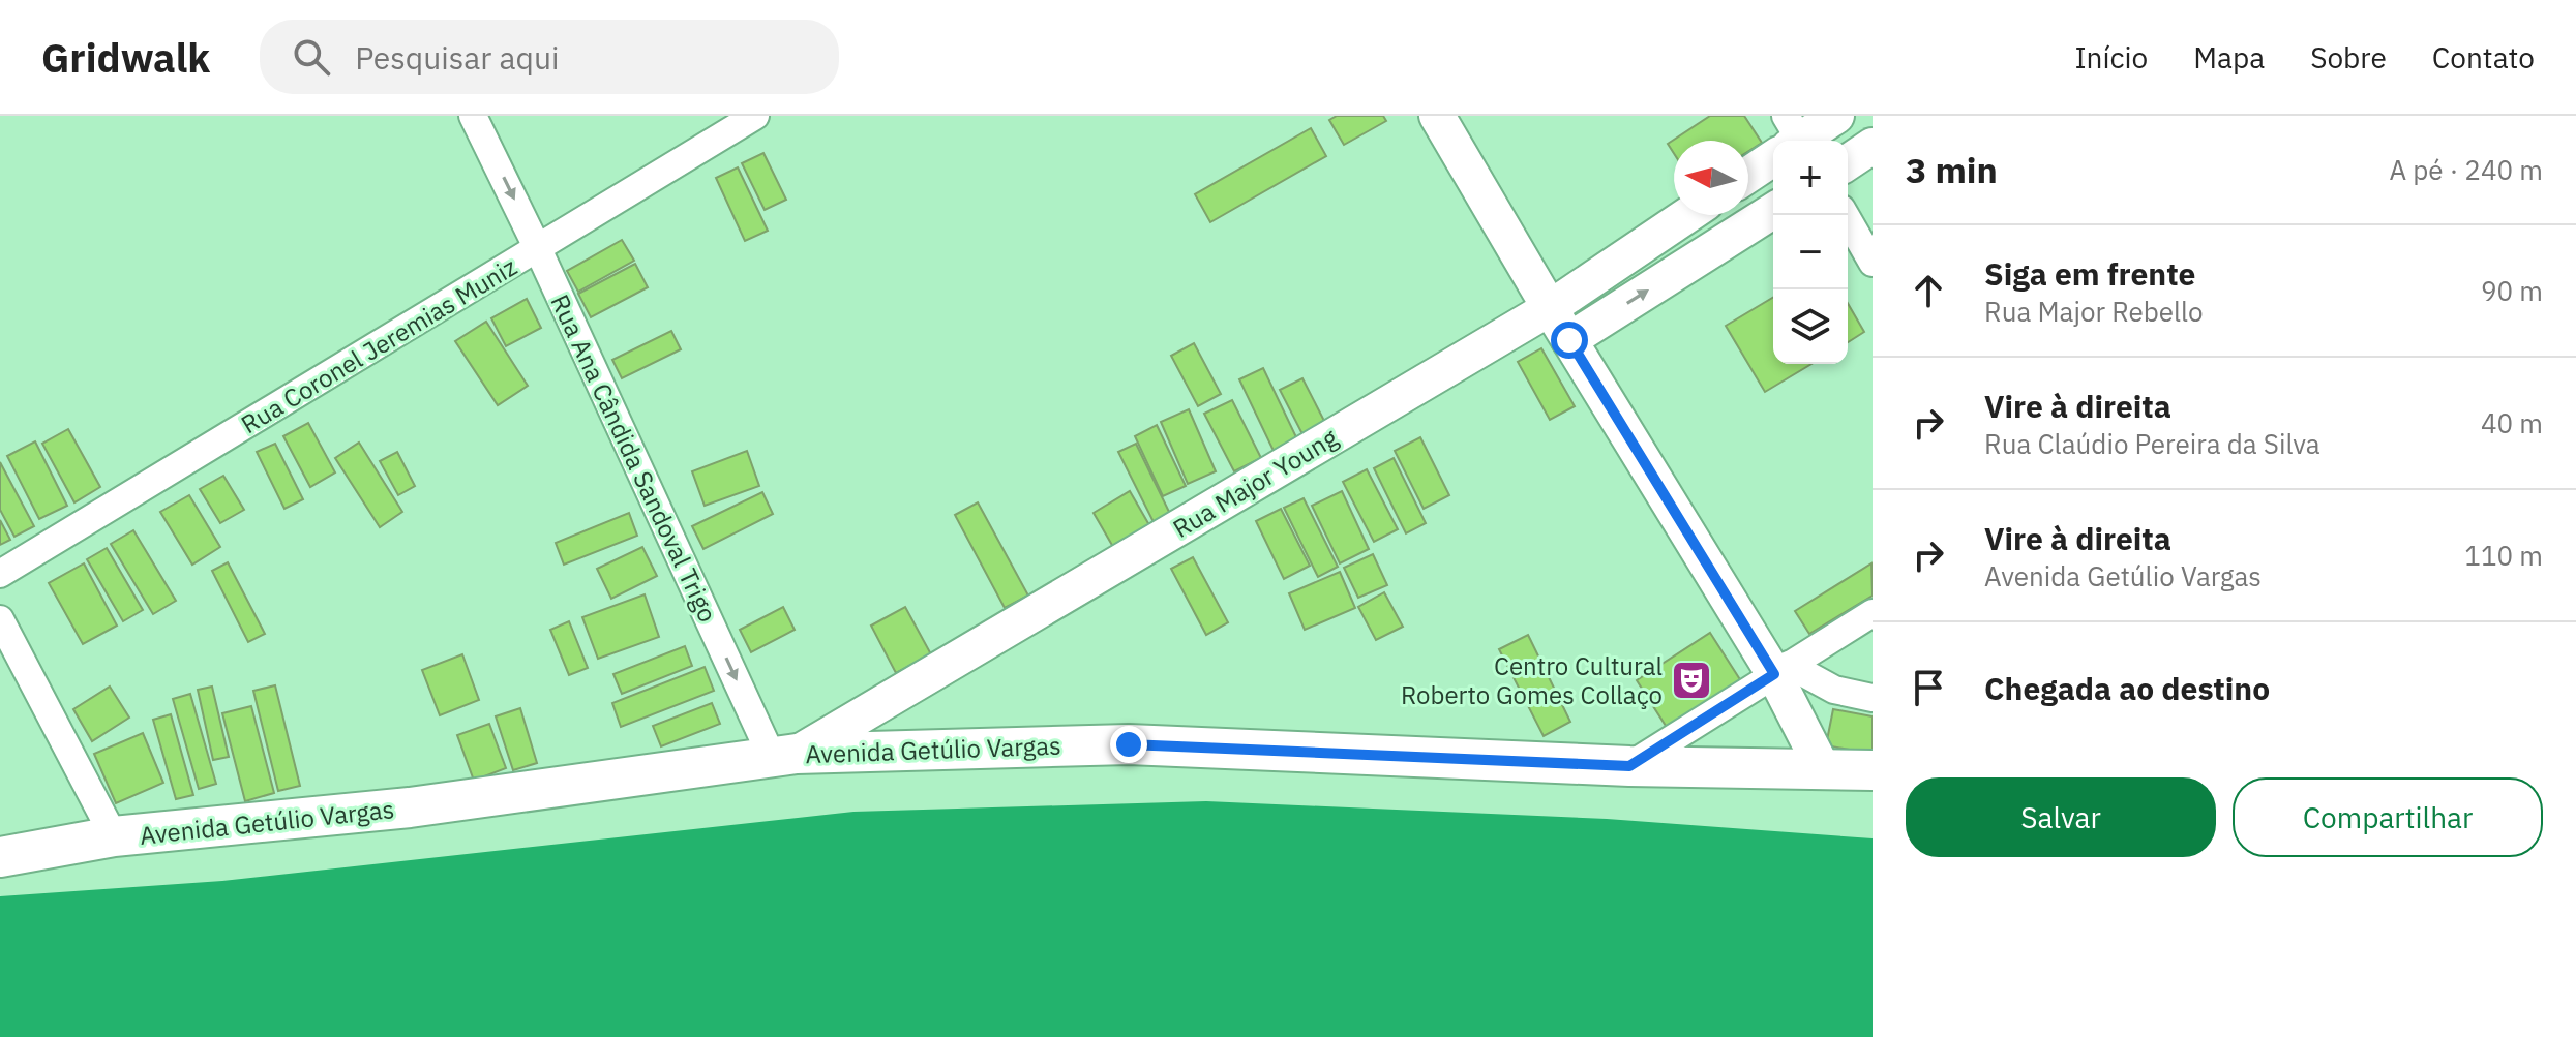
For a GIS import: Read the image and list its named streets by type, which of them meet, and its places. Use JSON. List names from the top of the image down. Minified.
{"streets":{"main road":["Avenida Getúlio Vargas"],"street":["Rua Coronel Jeremias Muniz","Rua Ana Cândida Sandoval Trigo","Rua Major Young"]},"crossings":[["Rua Coronel Jeremias Muniz","Rua Ana Cândida Sandoval Trigo"],["Rua Ana Cândida Sandoval Trigo","Rua Major Young"],["Rua Ana Cândida Sandoval Trigo","Avenida Getúlio Vargas"],["Rua Major Young","Avenida Getúlio Vargas"]],"one_way":["Rua Ana Cândida Sandoval Trigo"],"places":{"theatre":["Centro Cultural Roberto Gomes Collaço"]},"north":"left","page":{"header":"Gridwalk","search":"Pesquisar aqui","nav":["Início","Mapa","Sobre","Contato"],"heading":["3 min","A pé · 240 m"],"map_buttons":["+","−"],"list":[["Siga em frente","Rua Major Rebello","90 m"],["Vire à direita","Rua Claúdio Pereira da Silva","40 m"],["Vire à direita","Avenida Getúlio Vargas","110 m"],"Chegada ao destino"],"buttons":["Salvar","Compartilhar"]}}
